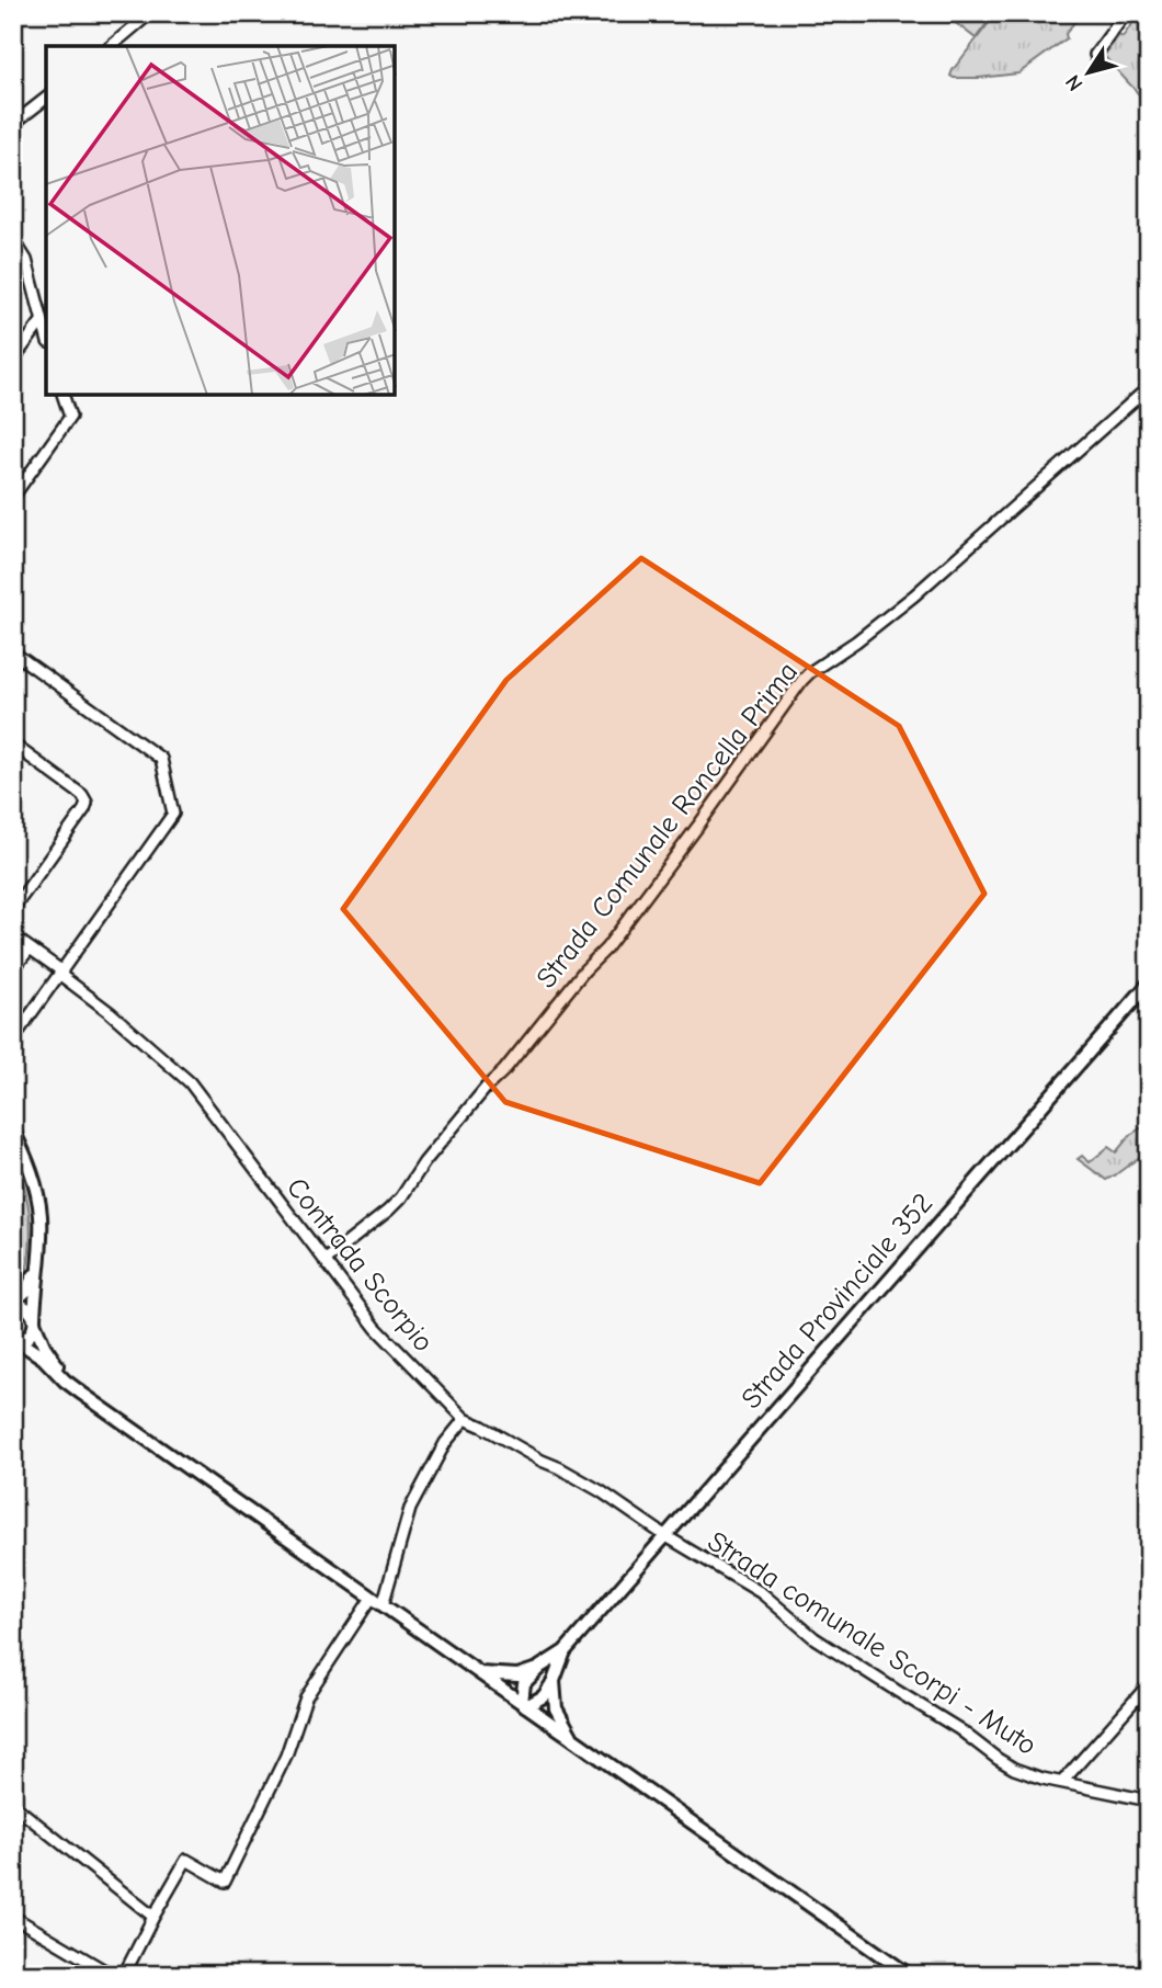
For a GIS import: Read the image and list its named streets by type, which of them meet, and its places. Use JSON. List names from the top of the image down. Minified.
{"streets":{"main road":["Strada Provinciale 352"],"street":["Strada Comunale Roncella Prima","Contrada Scorpio","Strada comunale Scorpi - Muto"]},"crossings":[["Strada Comunale Roncella Prima","Contrada Scorpio"],["Contrada Scorpio","Strada Provinciale 352"],["Contrada Scorpio","Strada comunale Scorpi - Muto"],["Strada Provinciale 352","Strada comunale Scorpi - Muto"]],"north":"bottom left"}
